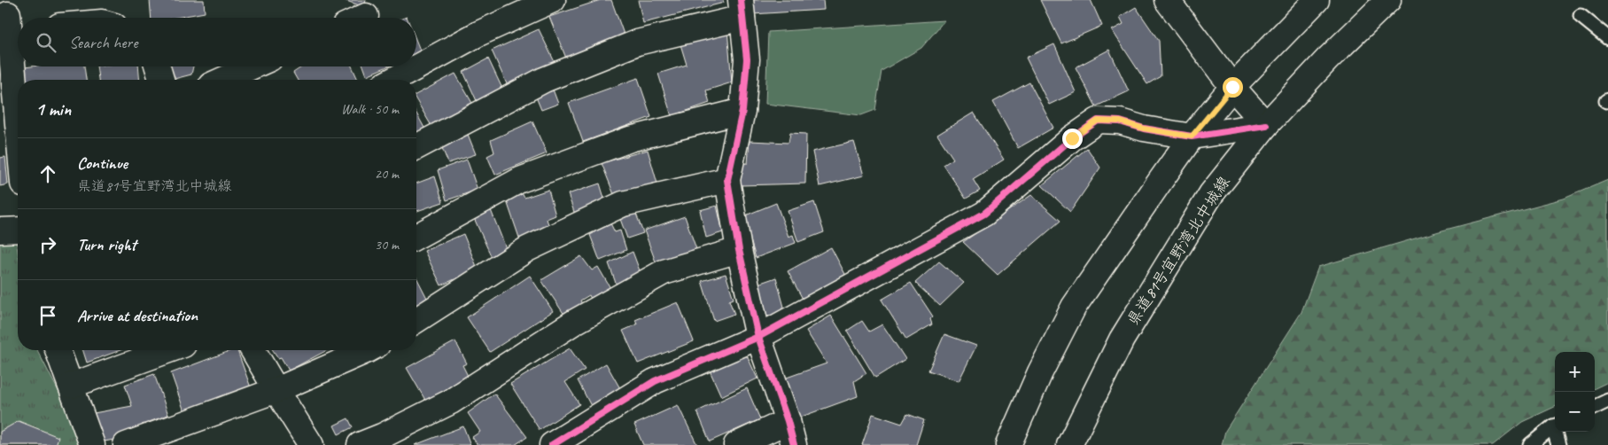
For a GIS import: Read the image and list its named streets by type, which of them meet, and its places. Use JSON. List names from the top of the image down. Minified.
{"streets":{"street":["県道81号宜野湾北中城線"]},"page":{"search":"Search here","heading":["1 min","Walk · 50 m"],"list":[["Continue","県道81号宜野湾北中城線","20 m"],["Turn right","30 m"],"Arrive at destination"],"map_buttons":["+","−"]}}
